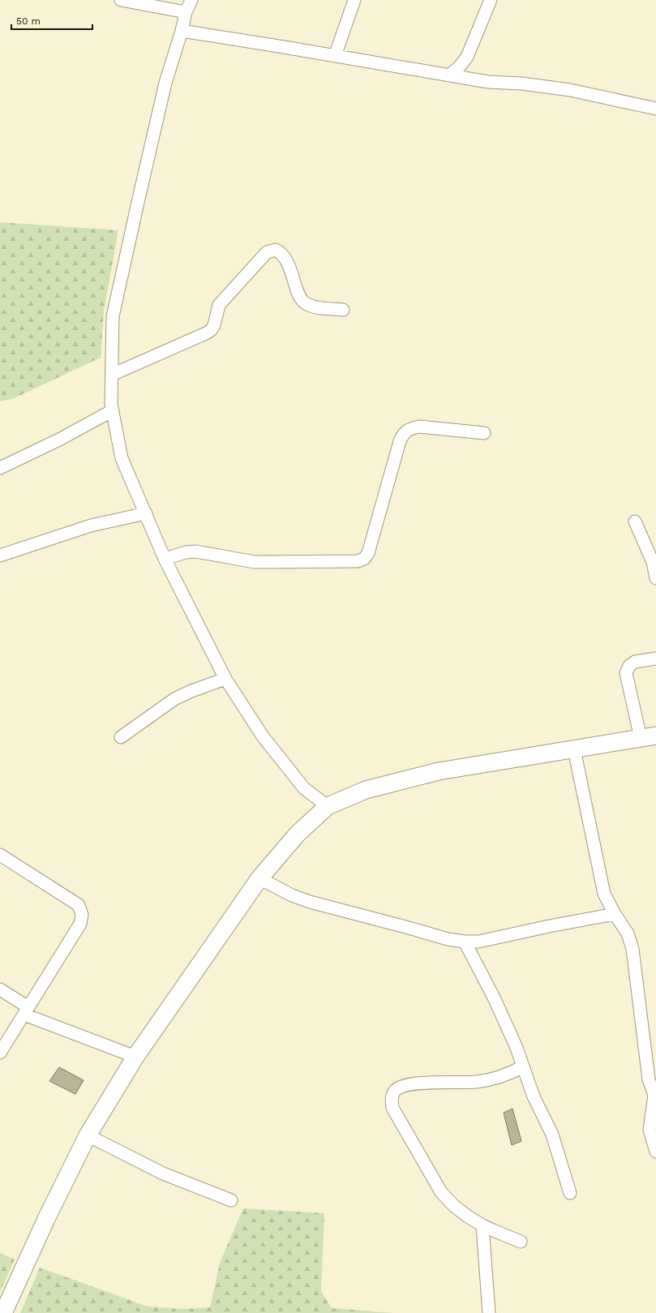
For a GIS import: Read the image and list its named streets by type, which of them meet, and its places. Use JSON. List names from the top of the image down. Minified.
{"scale_bar":"50 m"}
